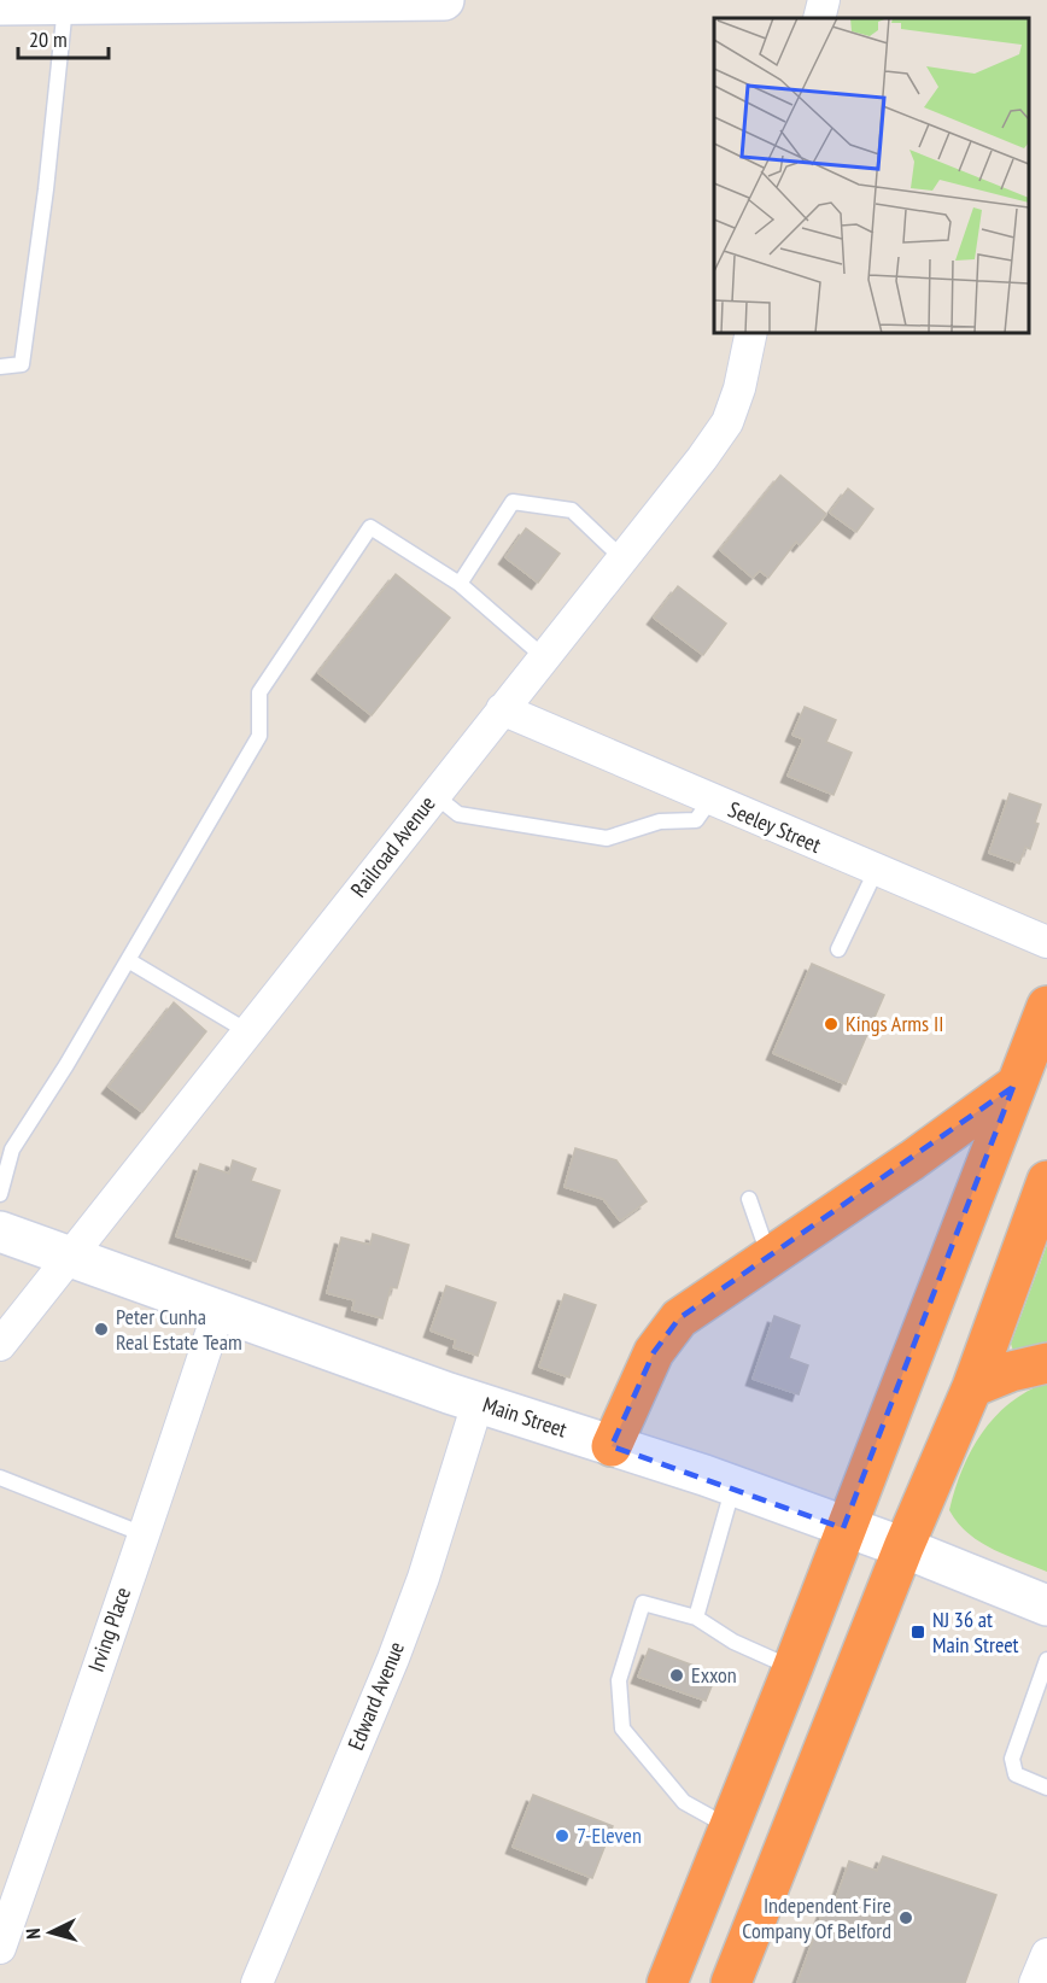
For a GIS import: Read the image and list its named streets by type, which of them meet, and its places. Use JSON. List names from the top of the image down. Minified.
{"streets":{"street":["Seeley Street","Railroad Avenue","Main Street","Irving Place","Edward Avenue"]},"crossings":[["Seeley Street","Railroad Avenue"],["Railroad Avenue","Main Street"],["Main Street","Irving Place"],["Main Street","Edward Avenue"]],"places":{"other":["Kings Arms II","Peter Cunha Real Estate Team","Exxon","7-Eleven","Independent Fire Company Of Belford"],"transit":["NJ 36 at Main Street"]},"scale_bar":"20 m","north":"left"}
